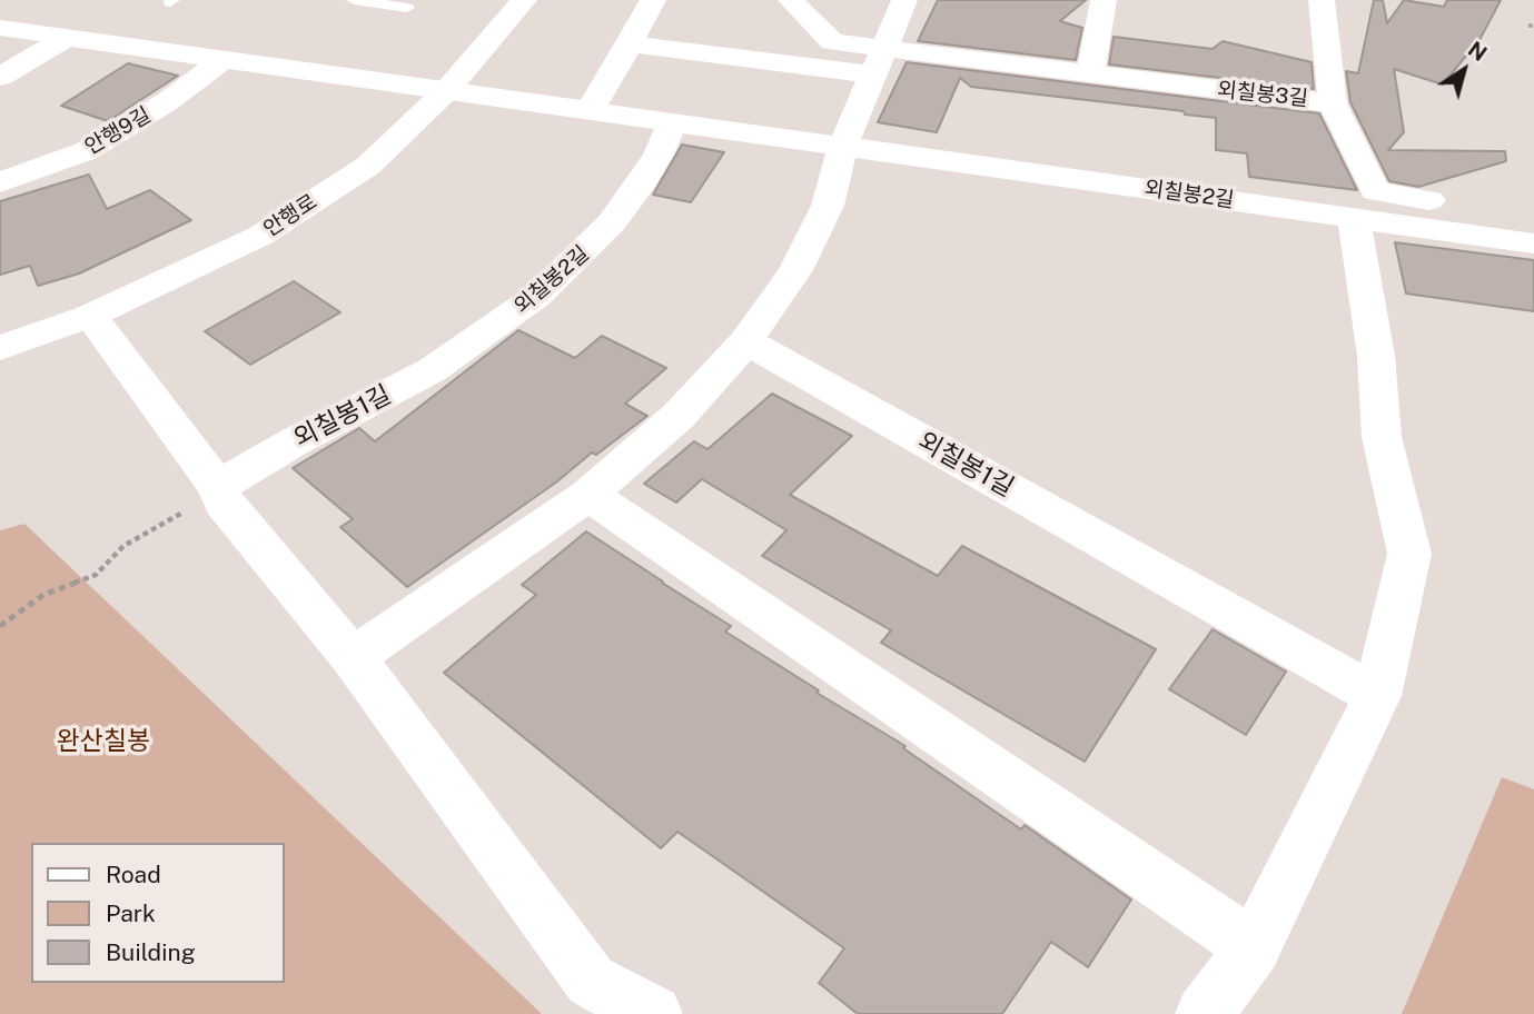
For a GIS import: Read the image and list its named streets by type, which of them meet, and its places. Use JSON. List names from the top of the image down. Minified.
{"streets":{"street":["외칠봉3길","안행9길","외칠봉2길","안행로","외칠봉1길"]},"crossings":[["외칠봉2길","안행로"],["외칠봉2길","외칠봉1길"]],"parks":["완산칠봉"],"legend":["Road","Park","Building"],"north":"top right"}
